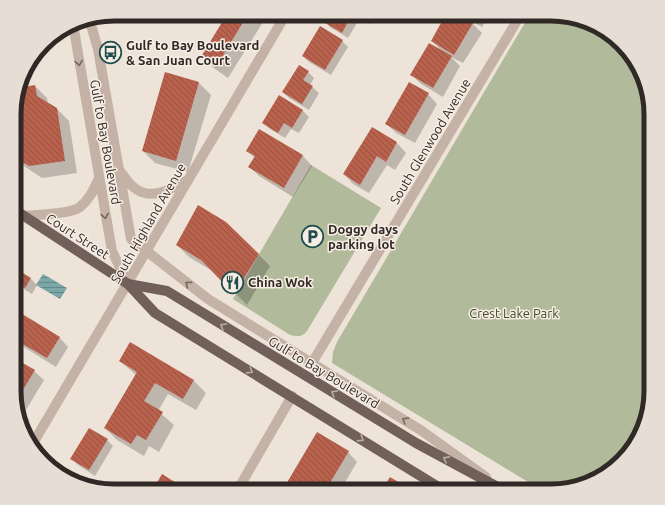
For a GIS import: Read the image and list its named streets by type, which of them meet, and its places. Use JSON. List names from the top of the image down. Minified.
{"streets":{"main road":["Gulf to Bay Boulevard","Court Street"],"street":["South Glenwood Avenue","South Highland Avenue"]},"crossings":[["South Glenwood Avenue","Gulf to Bay Boulevard"],["Gulf to Bay Boulevard","South Highland Avenue"],["Gulf to Bay Boulevard","Court Street"],["South Highland Avenue","Court Street"]],"parks":["Crest Lake Park"],"places":{"bus stop":["Gulf to Bay Boulevard & San Juan Court"],"parking":["Doggy days parking lot"],"restaurant":["China Wok"]}}
